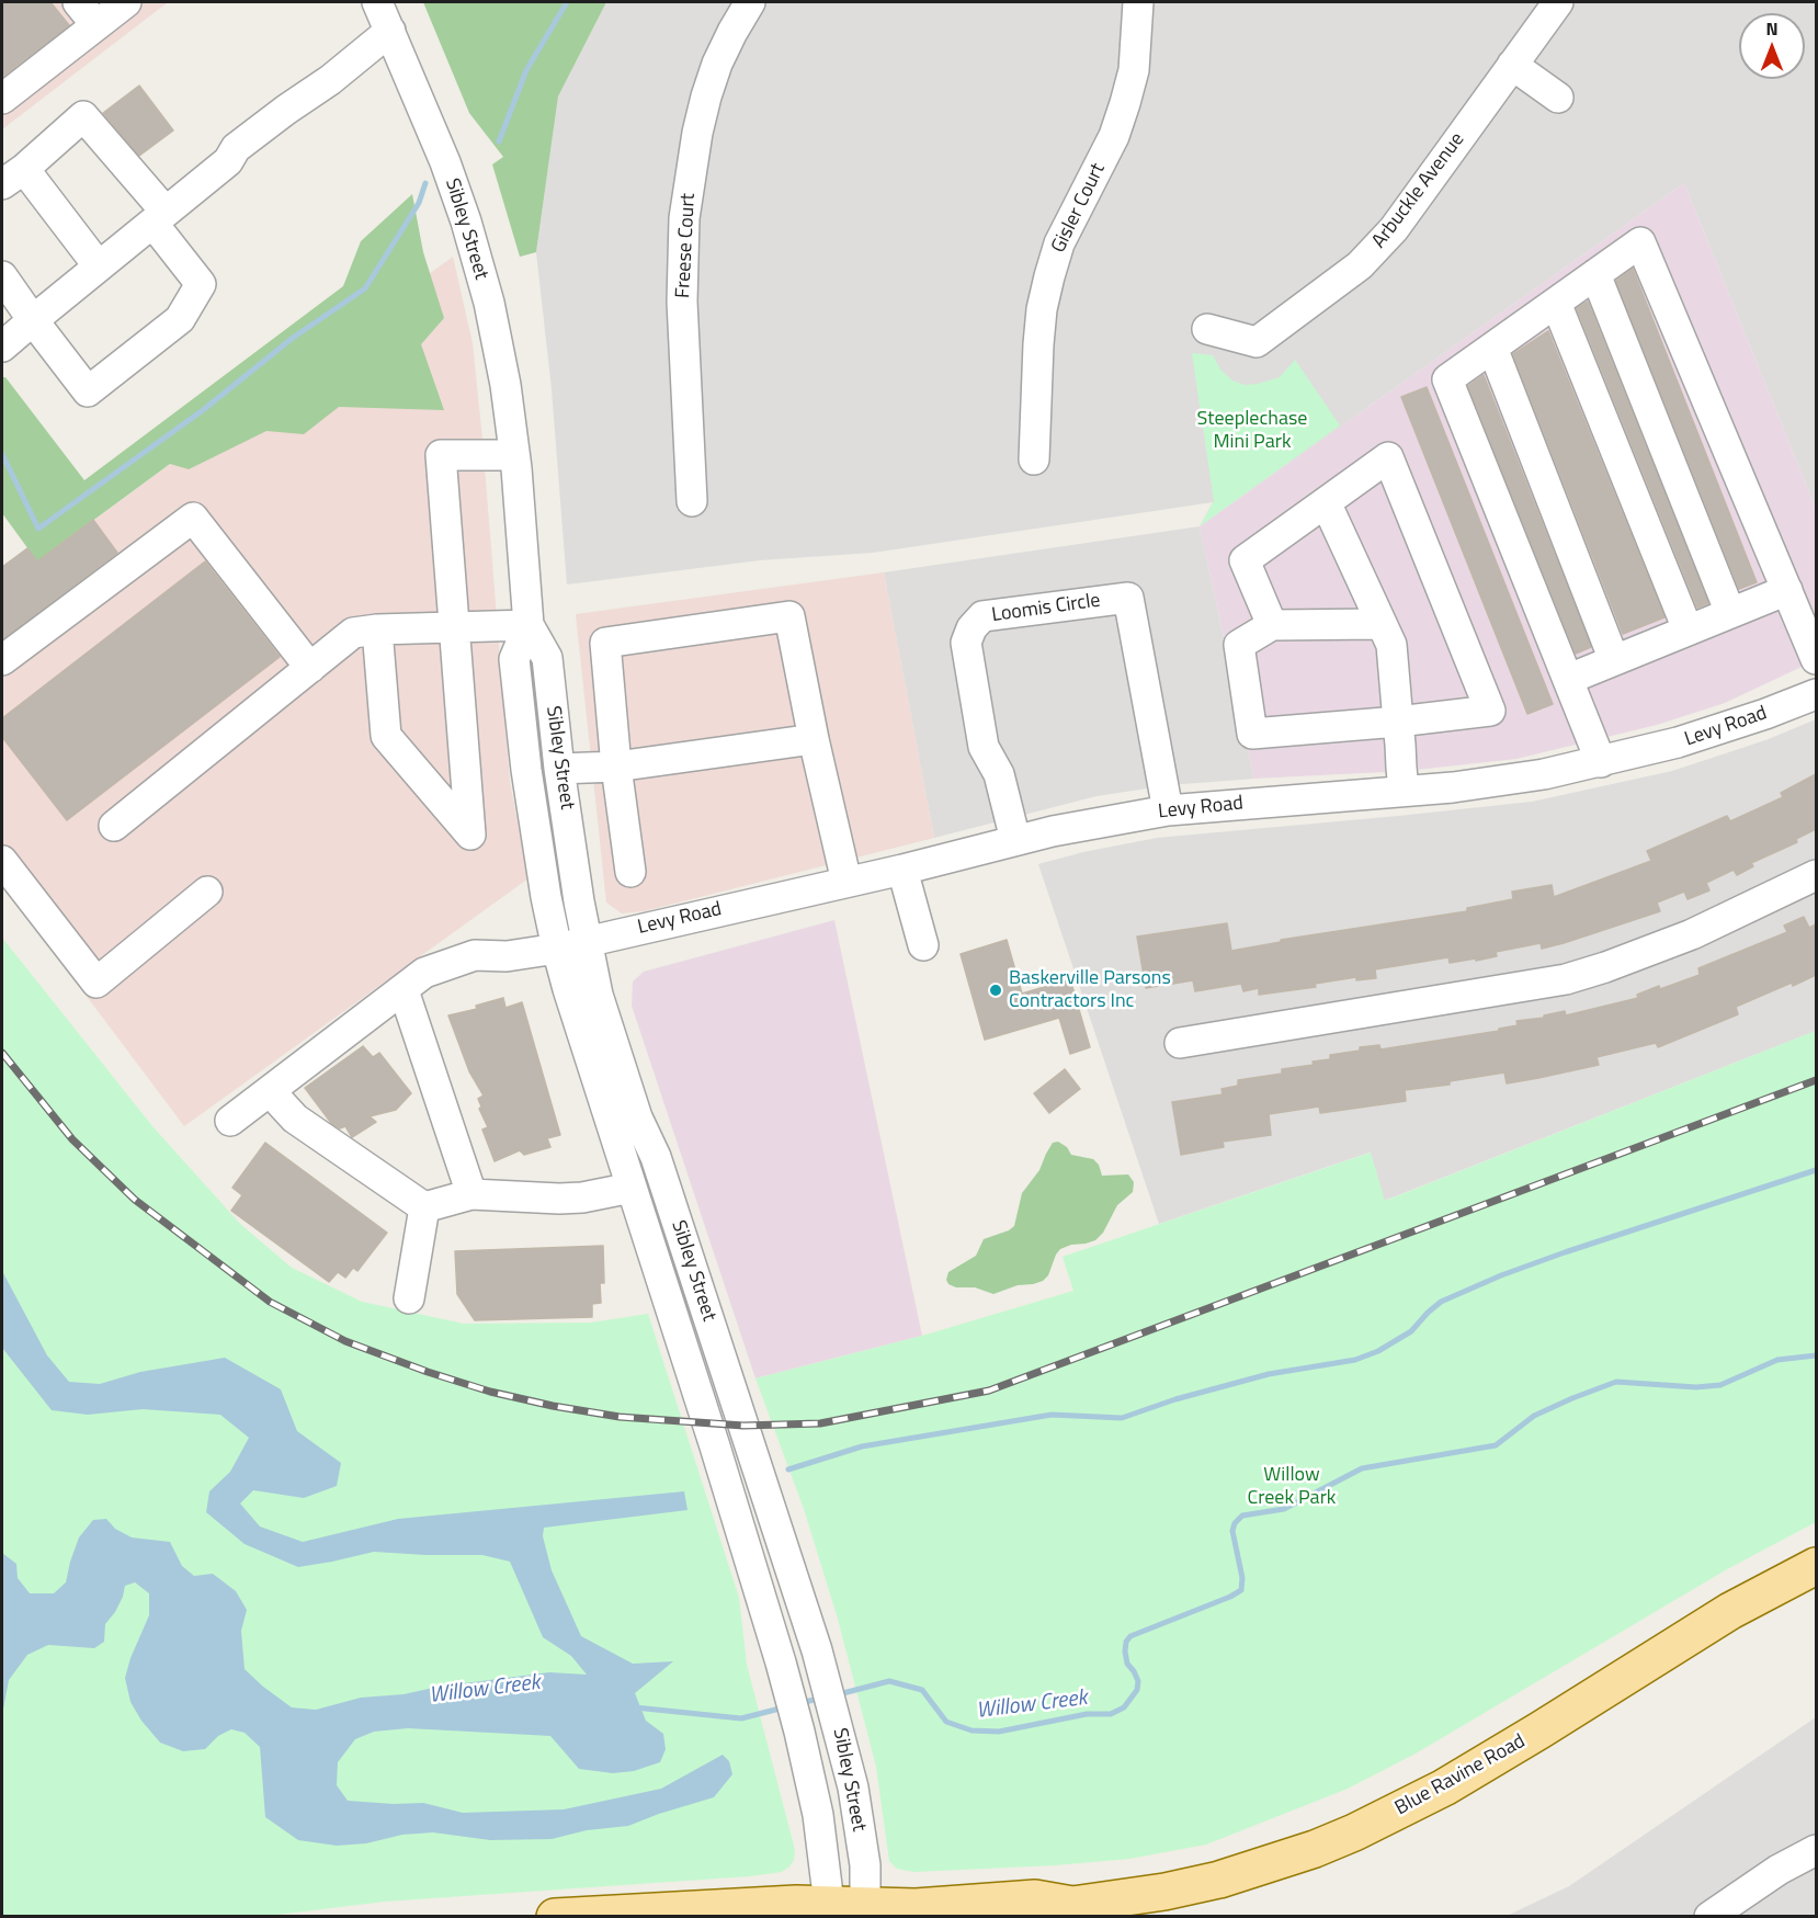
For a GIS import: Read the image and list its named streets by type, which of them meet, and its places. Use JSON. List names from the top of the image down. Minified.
{"streets":{"main road":["Blue Ravine Road"],"street":["Arbuckle Avenue","Gisler Court","Sibley Street","Freese Court","Loomis Circle","Levy Road"]},"crossings":[["Sibley Street","Levy Road"],["Sibley Street","Blue Ravine Road"],["Loomis Circle","Levy Road"]],"water":["Willow Creek"],"parks":["Steeplechase Mini Park","Willow Creek Park"],"places":["Baskerville Parsons Contractors Inc"],"north":"top"}
